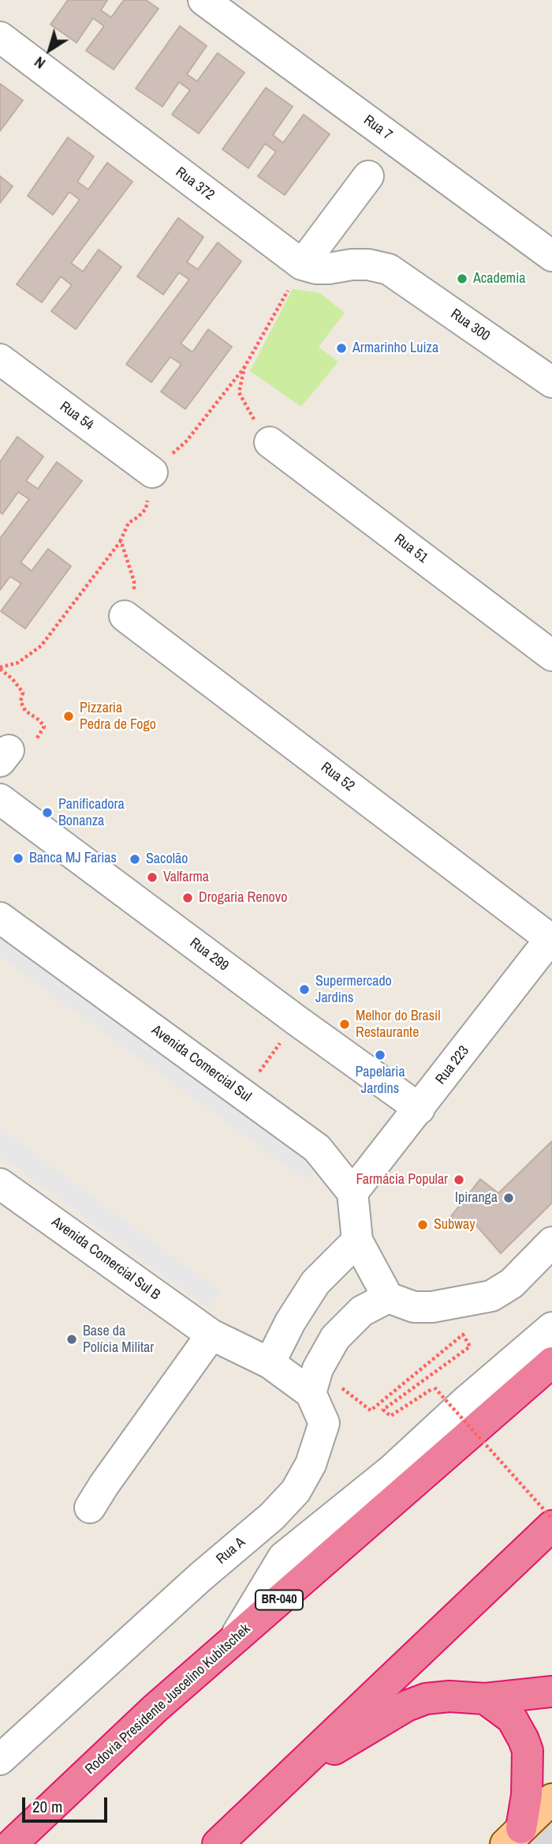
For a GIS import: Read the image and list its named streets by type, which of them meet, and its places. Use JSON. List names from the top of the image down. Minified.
{"streets":{"highway":["BR-040","Rodovia Presidente Juscelino Kubitschek"],"street":["Rua 7","Rua 372","Rua 300","Rua 54","Rua 51","Rua 52","Rua 299","Avenida Comercial Sul","Rua 223","Avenida Comercial Sul B","Rua A"]},"crossings":[["Rua 372","Rua 300"],["Rua 52","Rua 223"],["Rua 299","Rua 223"],["Avenida Comercial Sul","Rua 223"],["Avenida Comercial Sul B","Rua A"]],"places":["Academia","Armarinho Luiza","Pizzaria Pedra de Fogo","Panificadora Bonanza","Banca MJ Farias","Sacolão","Valfarma","Drogaria Renovo","Supermercado Jardins","Melhor do Brasil Restaurante","Papelaria Jardins","Farmácia Popular","Ipiranga","Subway","Base da Polícia Militar"],"scale_bar":"20 m","north":"bottom left"}
